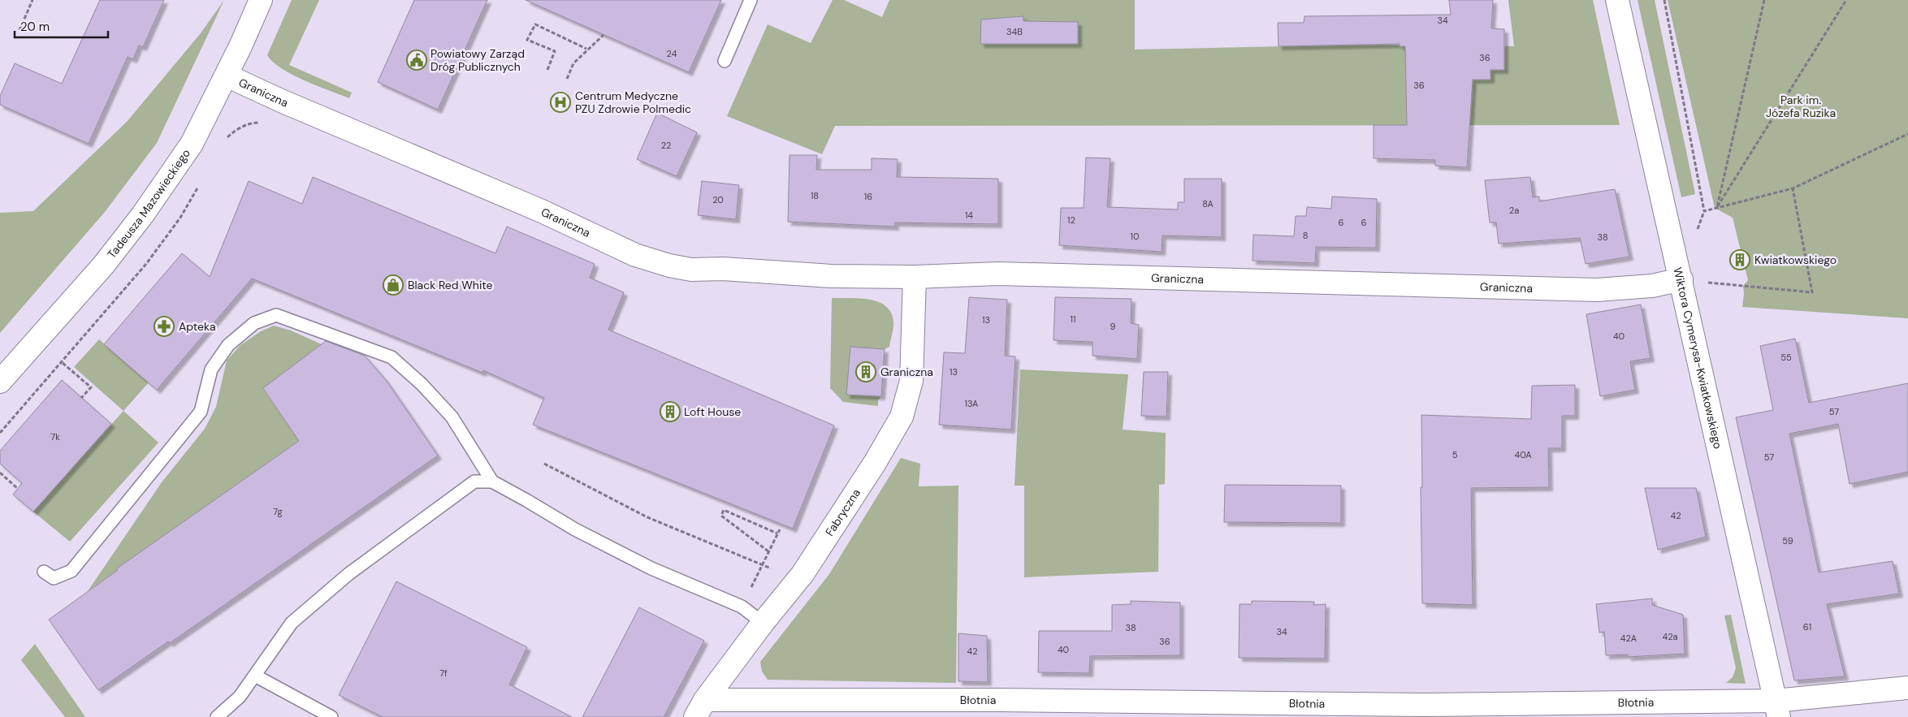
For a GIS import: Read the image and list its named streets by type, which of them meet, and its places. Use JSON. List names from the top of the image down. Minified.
{"streets":{"street":["Graniczna","Tadeusza Mazowieckiego","Wiktora Cymerysa-Kwiatkowskiego","Fabryczna","Błotnia"]},"crossings":[["Graniczna","Tadeusza Mazowieckiego"],["Graniczna","Wiktora Cymerysa-Kwiatkowskiego"],["Graniczna","Fabryczna"],["Wiktora Cymerysa-Kwiatkowskiego","Błotnia"],["Fabryczna","Błotnia"]],"parks":["Park im. Józefa Ruzika"],"places":{"public building":["Powiatowy Zarząd Dróg Publicznych"],"hospital":["Centrum Medyczne PZU Zdrowie Polmedic"],"building":["Kwiatkowskiego","Graniczna","Loft House"],"shop":["Black Red White"],"pharmacy":["Apteka"]},"house_numbers":["34","34B","24","36","36","22","18","16","20","8A","2a","14","12","6","6","8","10","38","11","13","9","40","55","13","13A","57","7k","5","40A","57","7g","42","59","61","38","34","42a","42A","36","40","42","7f"],"scale_bar":"20 m"}
